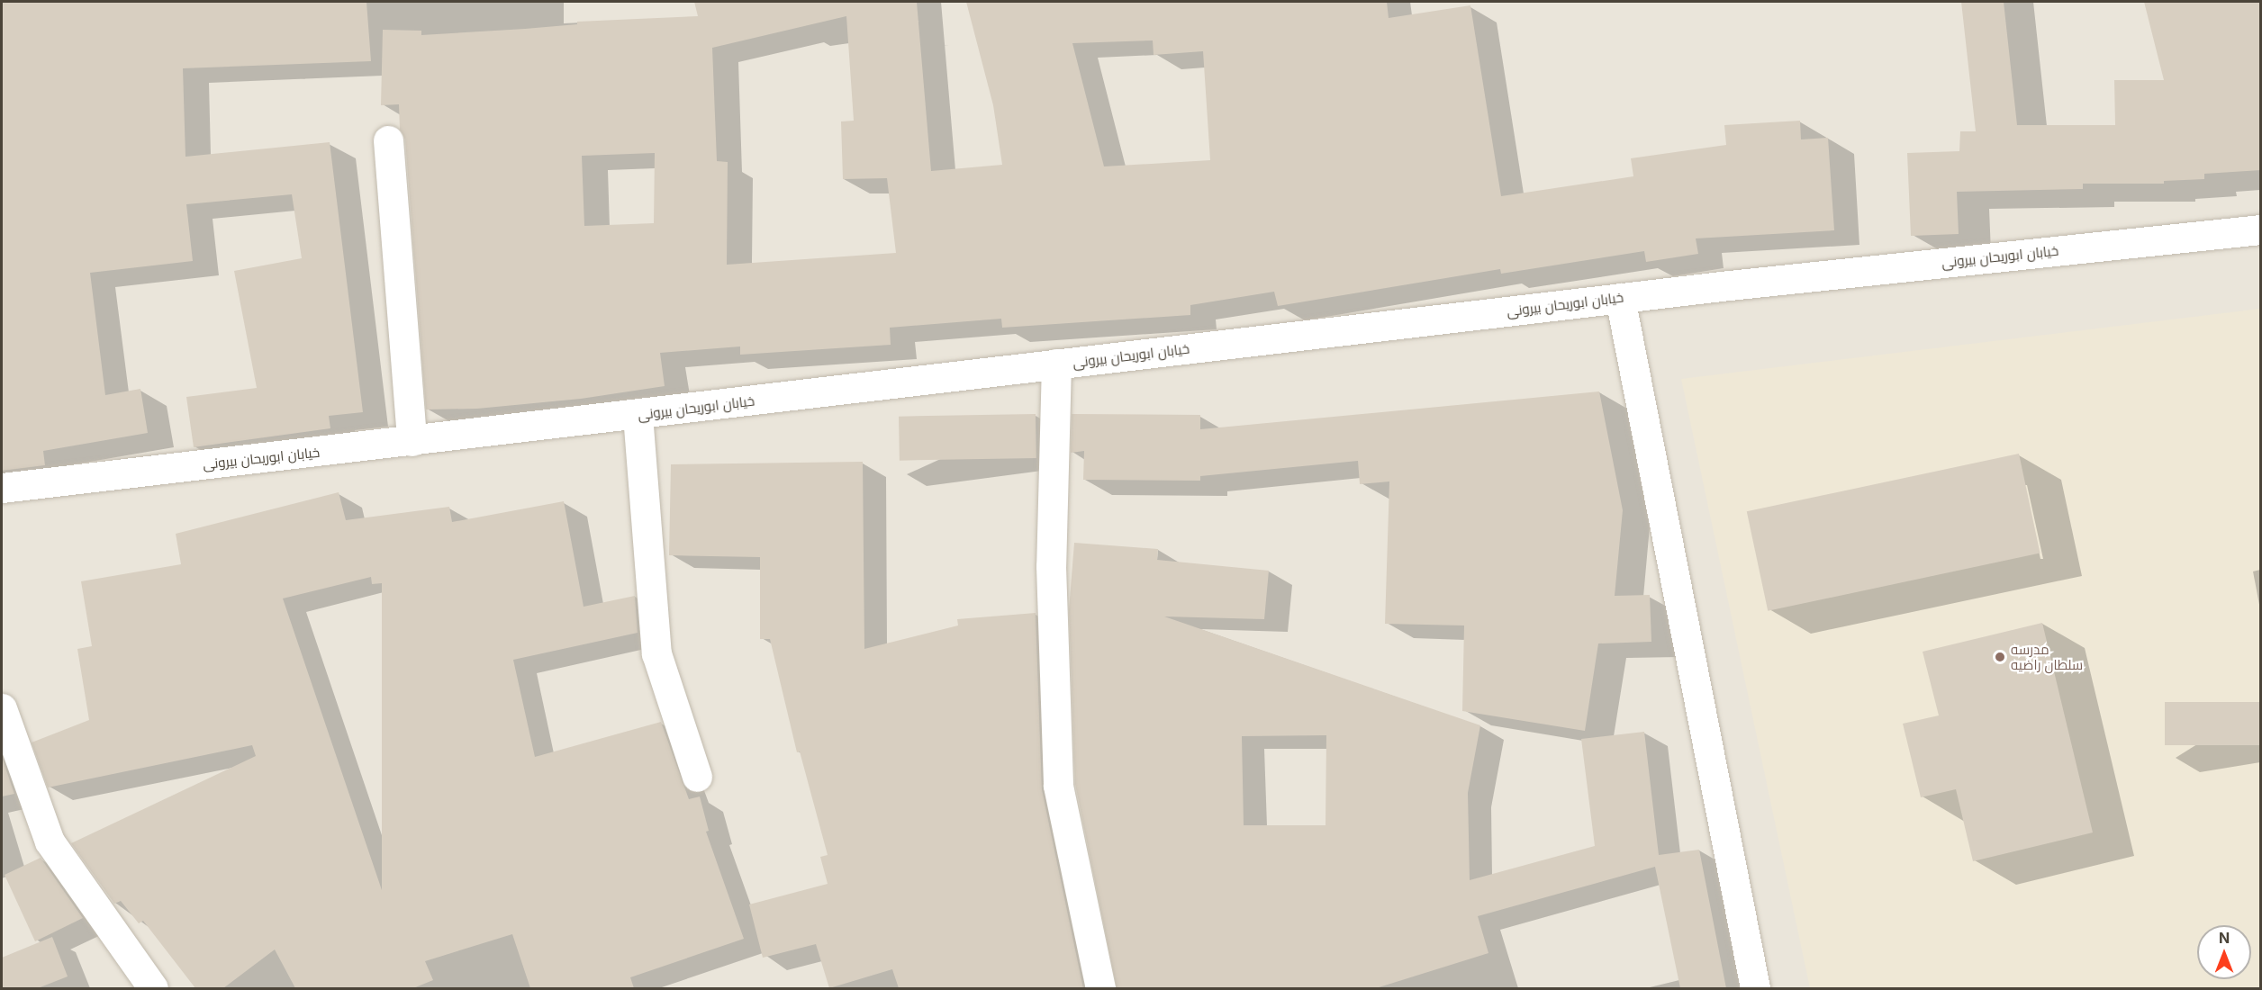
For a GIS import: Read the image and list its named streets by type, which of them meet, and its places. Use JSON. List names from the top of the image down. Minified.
{"streets":{"street":["خیابان ابوریحان بیرونی"]},"places":["مدرسه سلطان راضیه"],"north":"top"}
